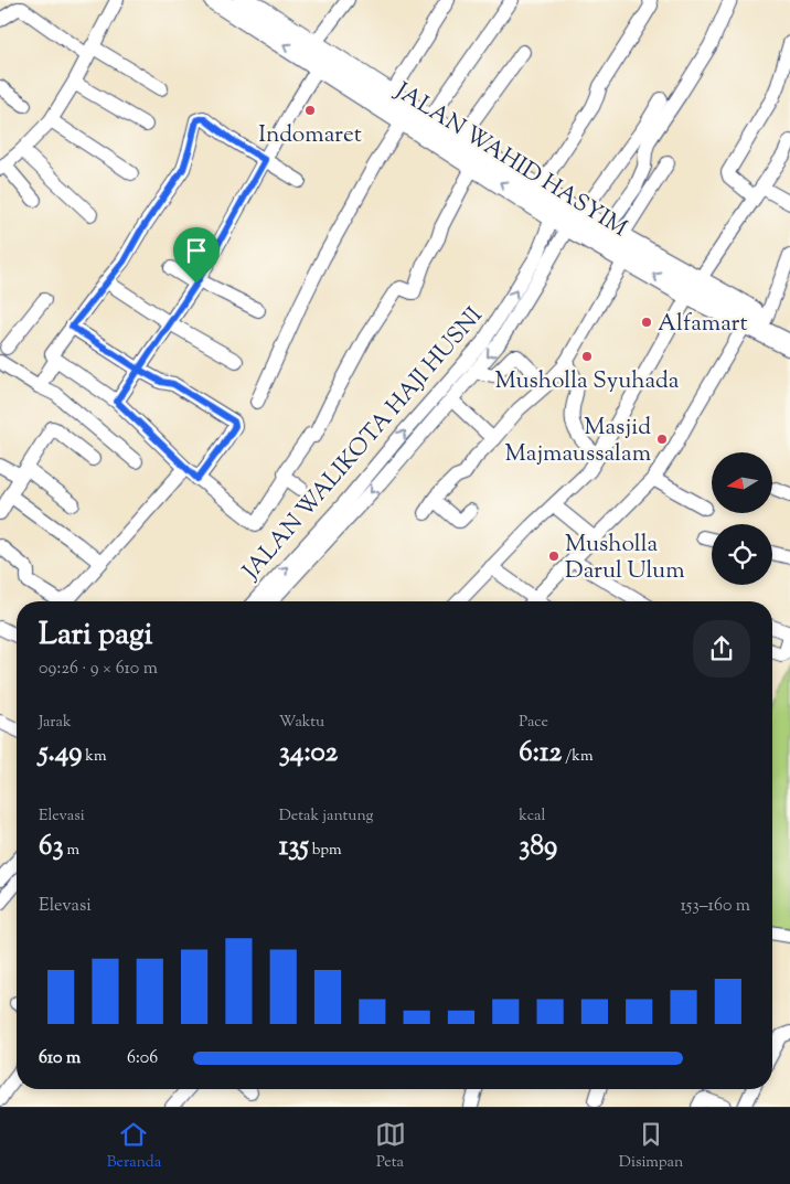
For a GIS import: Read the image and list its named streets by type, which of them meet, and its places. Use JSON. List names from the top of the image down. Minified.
{"streets":{"highway":["JALAN WAHID HASYIM"],"street":["JALAN WALIKOTA HAJI HUSNI"]},"crossings":[["JALAN WAHID HASYIM","JALAN WALIKOTA HAJI HUSNI"]],"places":["Indomaret","Alfamart","Musholla Syuhada","Masjid Majmaussalam","Musholla Darul Ulum"],"north":"left","page":{"heading":["Lari pagi","09:26 · 9 × 610 m"],"stats":[["Jarak","5.49 km"],["Waktu","34:02"],["Pace","6:12 /km"],["Elevasi","63 m"],["Detak jantung","135 bpm"],["kcal","389"]],"chart":["Elevasi","153–160 m"],"list":[{"name":"610 m","note":"6:06"}],"tabs":["Beranda","Peta","Disimpan"]}}
